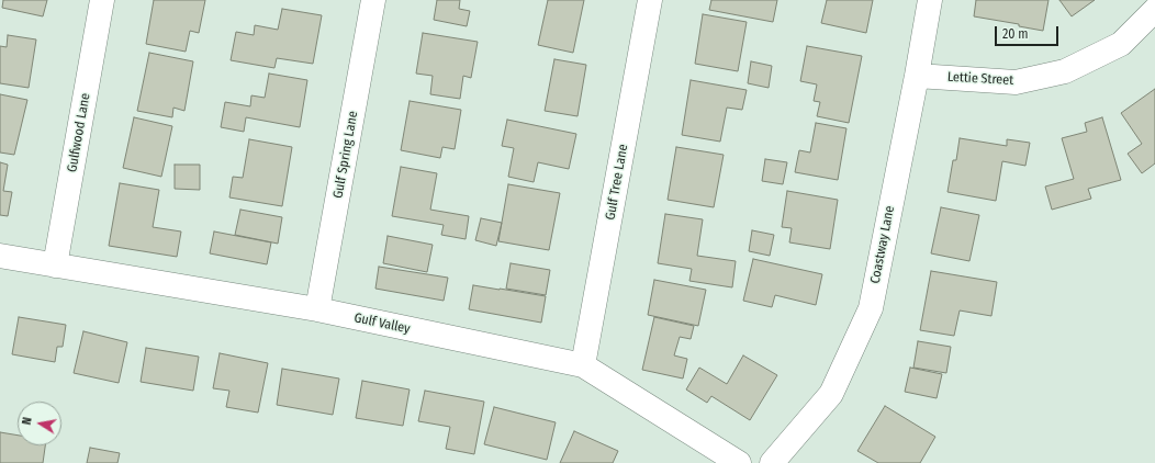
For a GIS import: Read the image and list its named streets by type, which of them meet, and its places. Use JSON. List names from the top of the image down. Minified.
{"streets":{"street":["Lettie Street","Gulfwood Lane","Gulf Spring Lane","Gulf Tree Lane","Coastway Lane","Gulf Valley"]},"crossings":[["Lettie Street","Coastway Lane"],["Gulfwood Lane","Gulf Valley"],["Gulf Spring Lane","Gulf Valley"],["Gulf Tree Lane","Gulf Valley"]],"scale_bar":"20 m","north":"left"}
